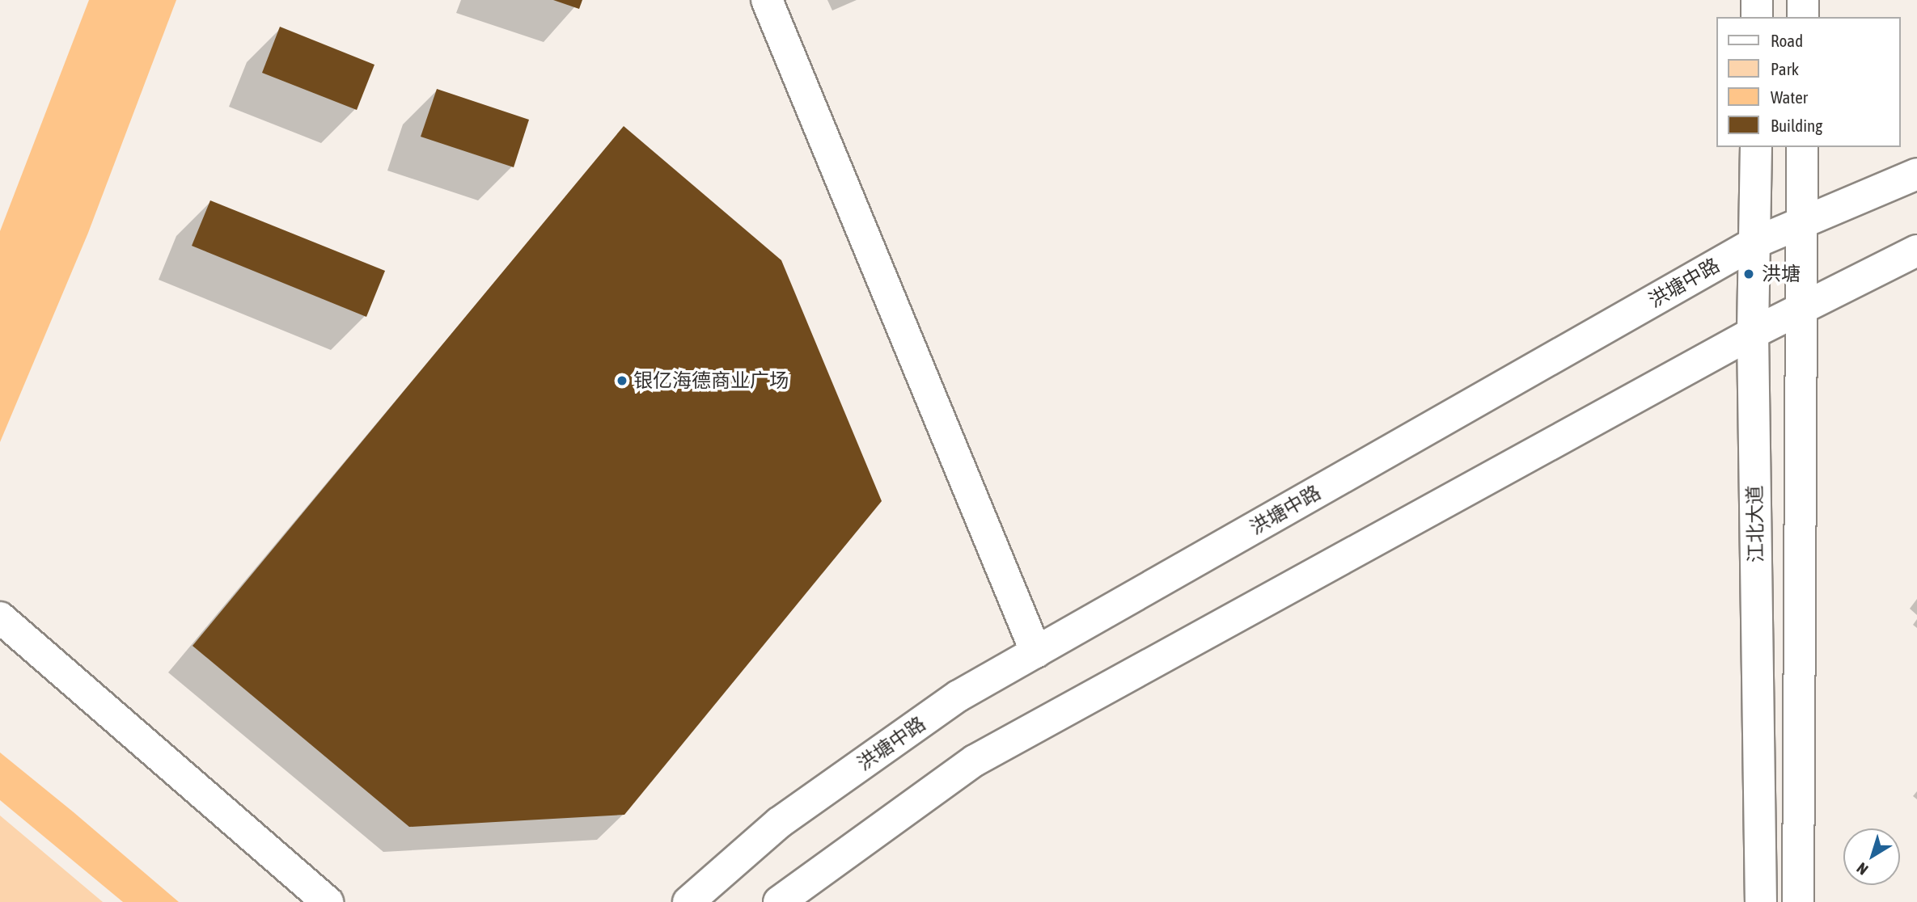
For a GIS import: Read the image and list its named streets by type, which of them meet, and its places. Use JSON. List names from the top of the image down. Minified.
{"streets":{"main road":["洪塘中路","江北大道"]},"crossings":[["洪塘中路","江北大道"]],"places":["洪塘","银亿海德商业广场"],"legend":["Road","Park","Water","Building"],"north":"bottom left"}
